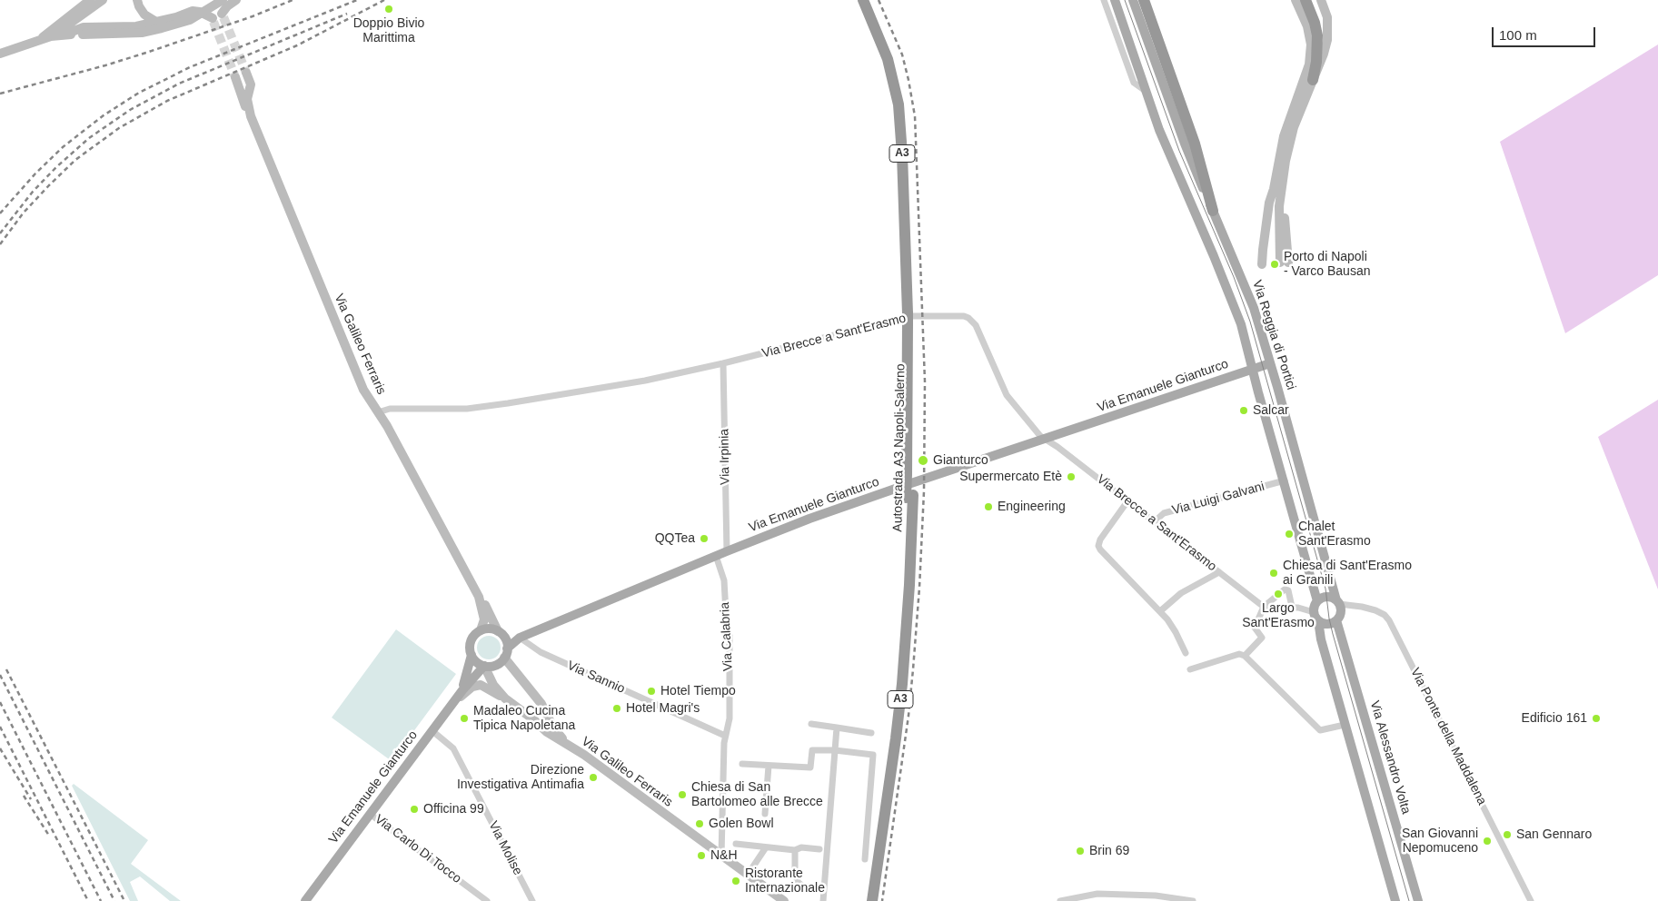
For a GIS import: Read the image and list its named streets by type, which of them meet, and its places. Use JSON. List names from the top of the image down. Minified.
{"streets":{"highway":["A3","Autostrada A3 Napoli-Salerno"],"main road":["Via Reggia di Portici","Via Galileo Ferraris","Via Emanuele Gianturco","Via Alessandro Volta"],"street":["Via Brecce a Sant'Erasmo","Via Irpinia","Via Luigi Galvani","Via Calabria","Via Sannio","Via Ponte della Maddalena","Via Molise","Via Carlo Di Tocco"]},"crossings":[["Via Reggia di Portici","Via Emanuele Gianturco"],["Via Reggia di Portici","Via Ponte della Maddalena"],["Via Reggia di Portici","Via Alessandro Volta"],["Via Brecce a Sant'Erasmo","Via Galileo Ferraris"],["Via Brecce a Sant'Erasmo","Via Emanuele Gianturco"],["Via Brecce a Sant'Erasmo","Via Irpinia"],["Via Brecce a Sant'Erasmo","Via Luigi Galvani"],["Via Galileo Ferraris","Via Emanuele Gianturco"],["Via Galileo Ferraris","Via Calabria"],["Via Emanuele Gianturco","Via Irpinia"],["Via Emanuele Gianturco","Via Calabria"],["Via Emanuele Gianturco","Via Sannio"],["Via Emanuele Gianturco","Via Molise"],["Via Emanuele Gianturco","Via Carlo Di Tocco"],["Via Calabria","Via Sannio"],["Via Ponte della Maddalena","Via Alessandro Volta"]],"places":["Doppio Bivio Marittima","Porto di Napoli - Varco Bausan","Salcar","Gianturco","Supermercato Etè","Engineering","Chalet Sant'Erasmo","QQTea","Chiesa di Sant'Erasmo ai Granili","Largo Sant'Erasmo","Hotel Tiempo","Hotel Magri's","Madaleo Cucina Tipica Napoletana","Edificio 161","Direzione Investigativa Antimafia","Chiesa di San Bartolomeo alle Brecce","Officina 99","Golen Bowl","San Gennaro","San Giovanni Nepomuceno","Brin 69","N&H","Ristorante Internazionale"],"scale_bar":"100 m"}
